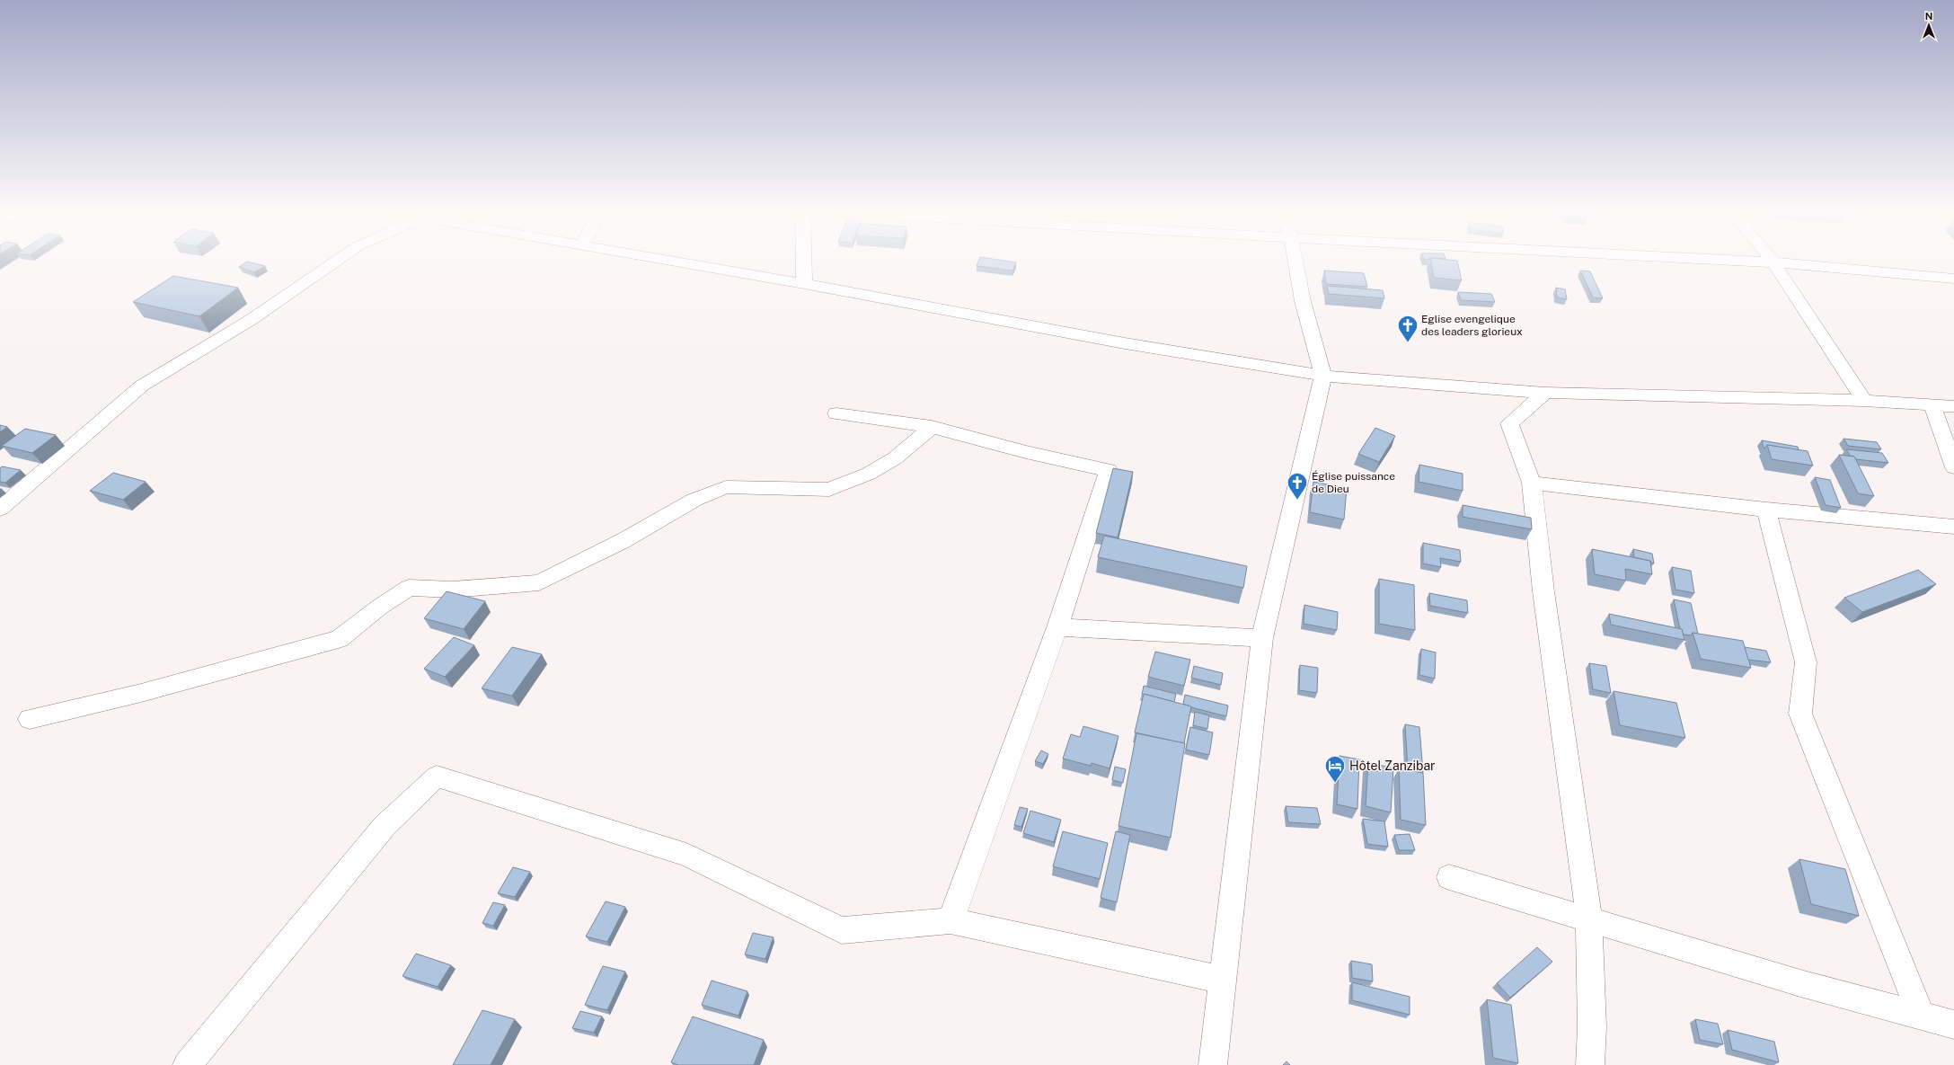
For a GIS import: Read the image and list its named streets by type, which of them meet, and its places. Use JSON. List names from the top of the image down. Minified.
{"places":{"church":["Eglise evengelique des leaders glorieux","Église puissance de Dieu"],"hotel":["Hôtel Zanzibar"]},"north":"top"}
